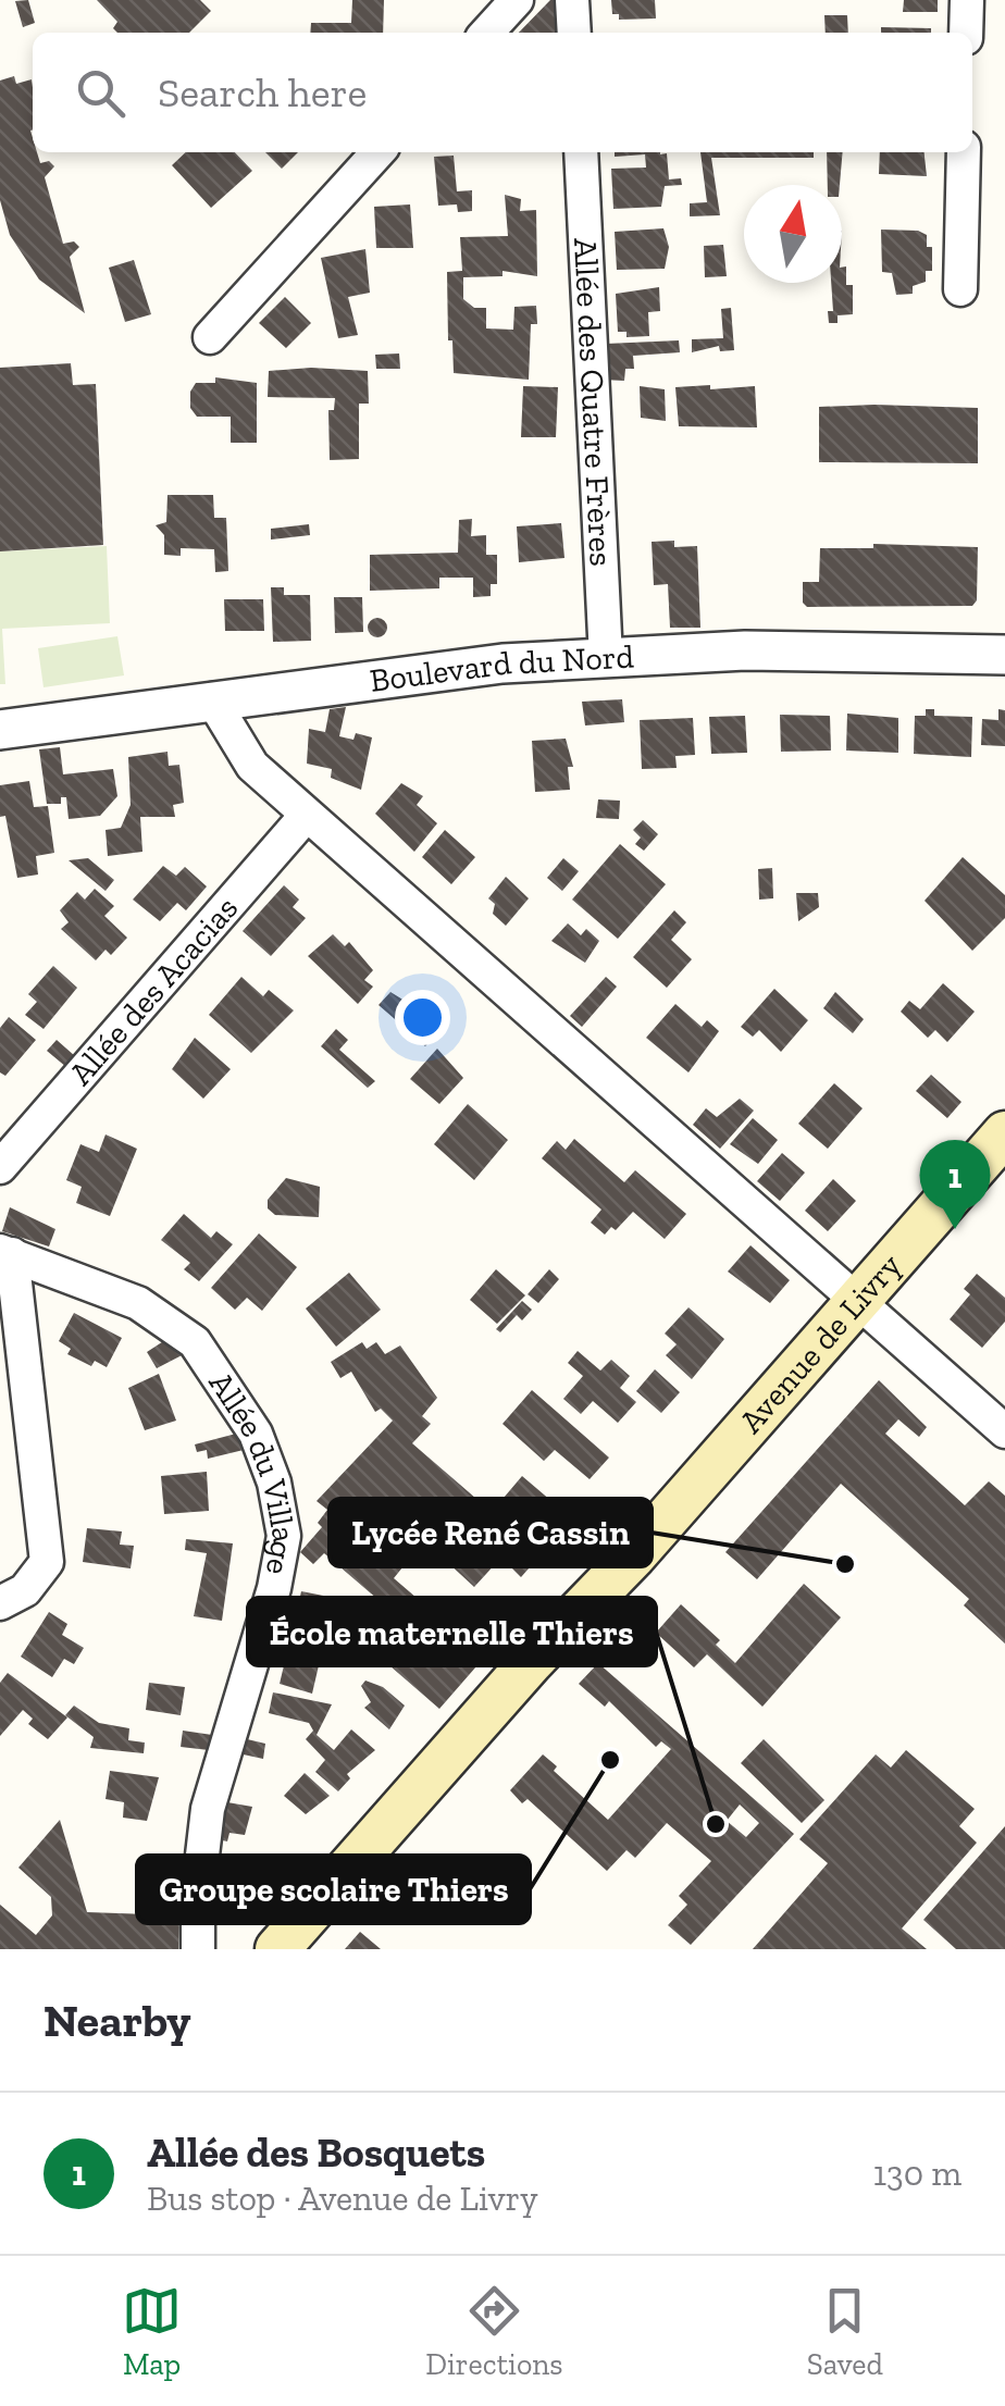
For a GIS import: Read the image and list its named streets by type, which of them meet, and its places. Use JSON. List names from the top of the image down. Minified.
{"streets":{"main road":["Avenue de Livry"],"street":["Allée des Quatre Frères","Boulevard du Nord","Allée des Acacias","Allée du Village"]},"crossings":[["Allée des Quatre Frères","Boulevard du Nord"]],"places":["Lycée René Cassin","Groupe scolaire Thiers","École maternelle Thiers"],"north":"top","page":{"search":"Search here","pins":"1","heading":"Nearby","list":[{"mark":"1","name":"Allée des Bosquets","note":"Bus stop · Avenue de Livry","value":"130 m"}],"nav":["Map","Directions","Saved"]}}
